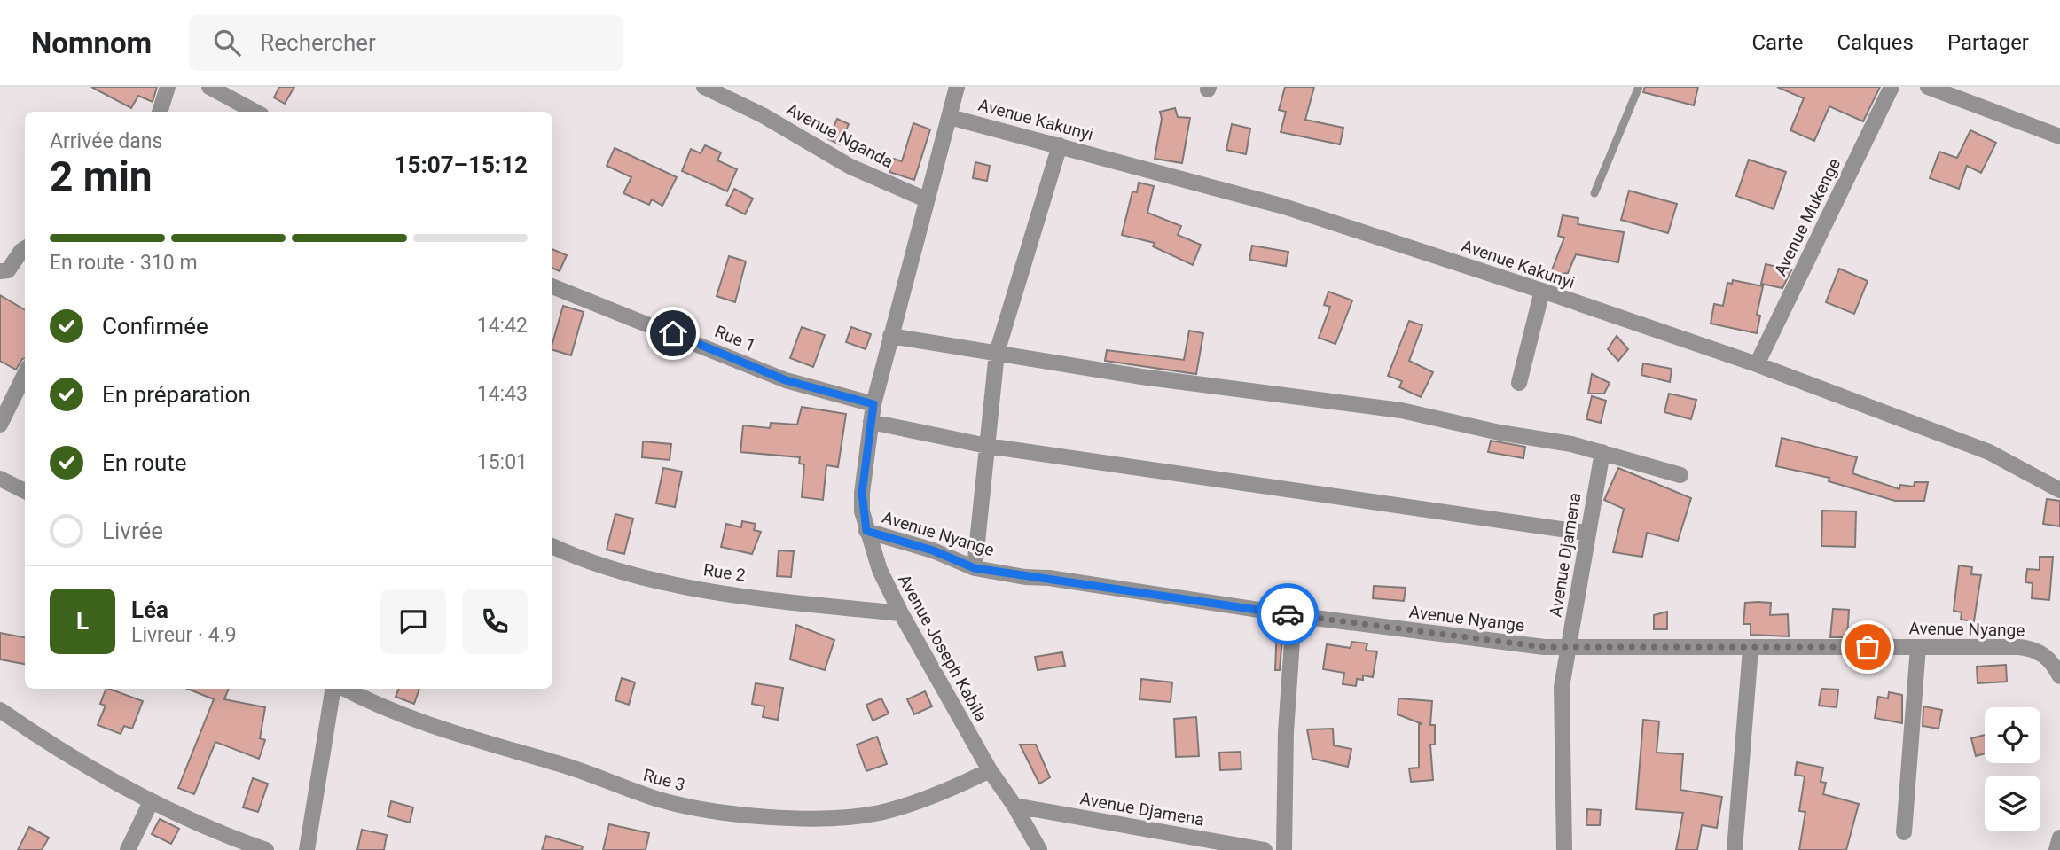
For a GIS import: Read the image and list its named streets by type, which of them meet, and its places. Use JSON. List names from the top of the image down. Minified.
{"streets":{"street":["Avenue Kakunyi","Avenue Nganda","Avenue Mukenge","Rue 1","Avenue Nyange","Avenue Djamena","Rue 2","Avenue Joseph Kabila","Rue 3"]},"crossings":[["Avenue Kakunyi","Avenue Mukenge"],["Avenue Kakunyi","Avenue Joseph Kabila"],["Avenue Nganda","Avenue Joseph Kabila"],["Rue 1","Avenue Joseph Kabila"],["Avenue Nyange","Avenue Djamena"],["Avenue Nyange","Avenue Joseph Kabila"],["Avenue Djamena","Avenue Joseph Kabila"],["Rue 2","Avenue Joseph Kabila"],["Avenue Joseph Kabila","Rue 3"]],"page":{"header":"Nomnom","search":"Rechercher","nav":["Carte","Calques","Partager"],"heading":["2 min","Arrivée dans","15:07–15:12"],"panel":["Léa","Livreur · 4.9"],"bar":"En route · 310 m","list":[["Confirmée","14:42"],["En préparation","14:43"],["En route","15:01"],"Livrée"],"round":"L"}}
